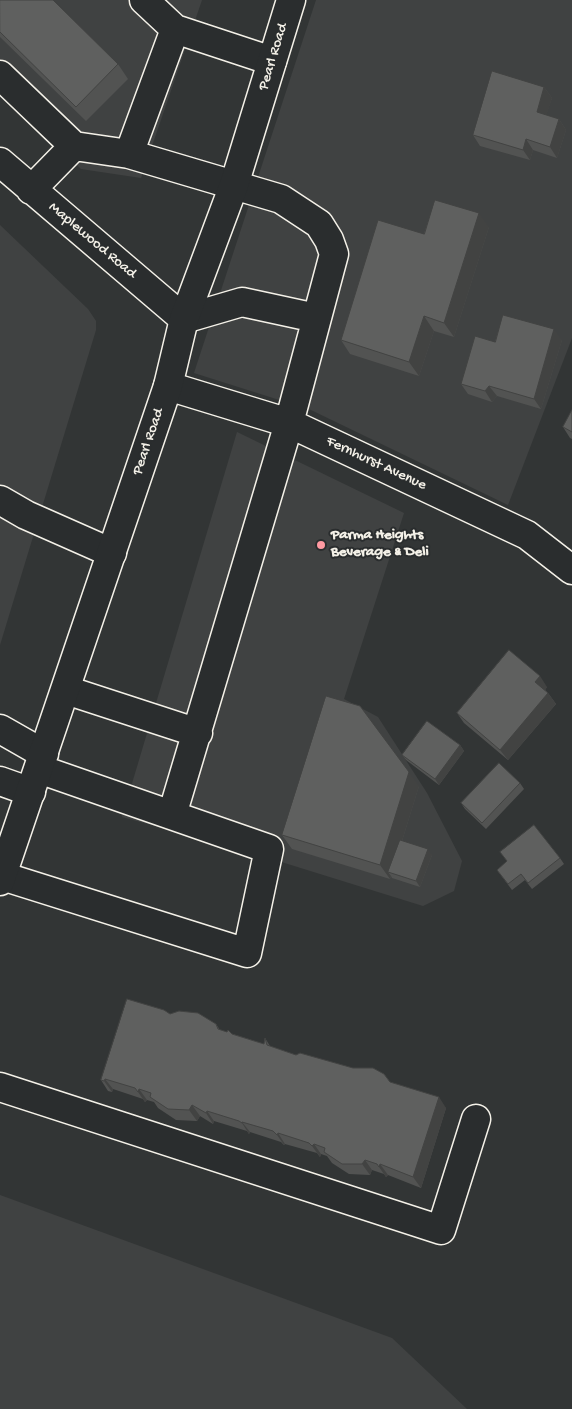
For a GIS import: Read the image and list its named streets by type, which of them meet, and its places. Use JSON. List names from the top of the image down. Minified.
{"streets":{"main road":["Pearl Road","Maplewood Road","Fernhurst Avenue"]},"crossings":[["Pearl Road","Maplewood Road"],["Pearl Road","Fernhurst Avenue"]],"places":["Parma Heights Beverage & Deli"]}
